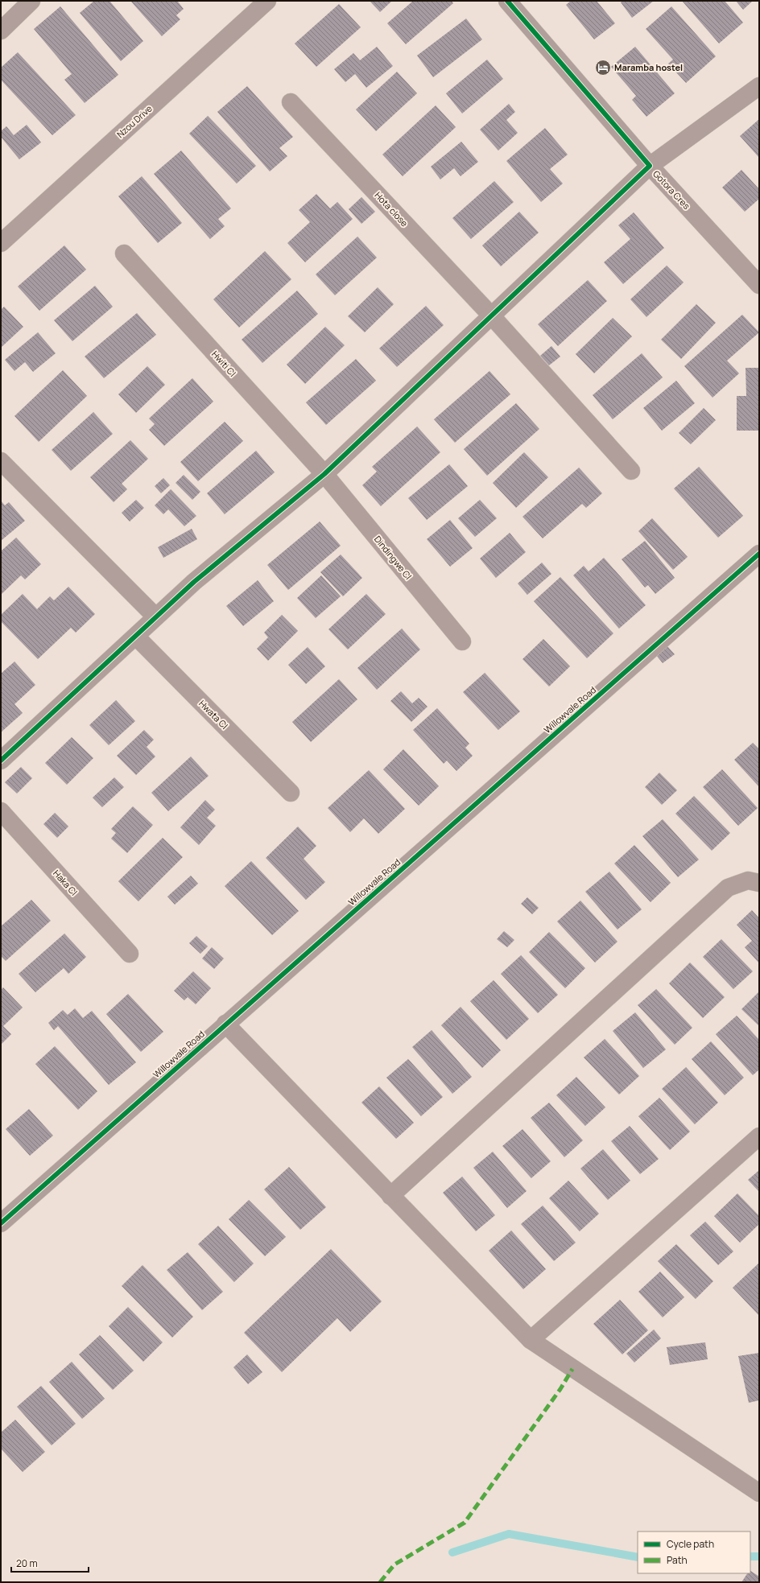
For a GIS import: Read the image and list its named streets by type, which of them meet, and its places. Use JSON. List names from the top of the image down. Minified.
{"streets":{"street":["Nzou Drive","Gotora Cres","Hota close","Hwiti Cl","Dindingwe Cl","Willowvale Road","Hwata Cl","Haka Cl"]},"crossings":[["Hwiti Cl","Dindingwe Cl"]],"places":{"hotel":["Maramba hostel"]},"legend":["Cycle path","Path"],"scale_bar":"20 m"}
